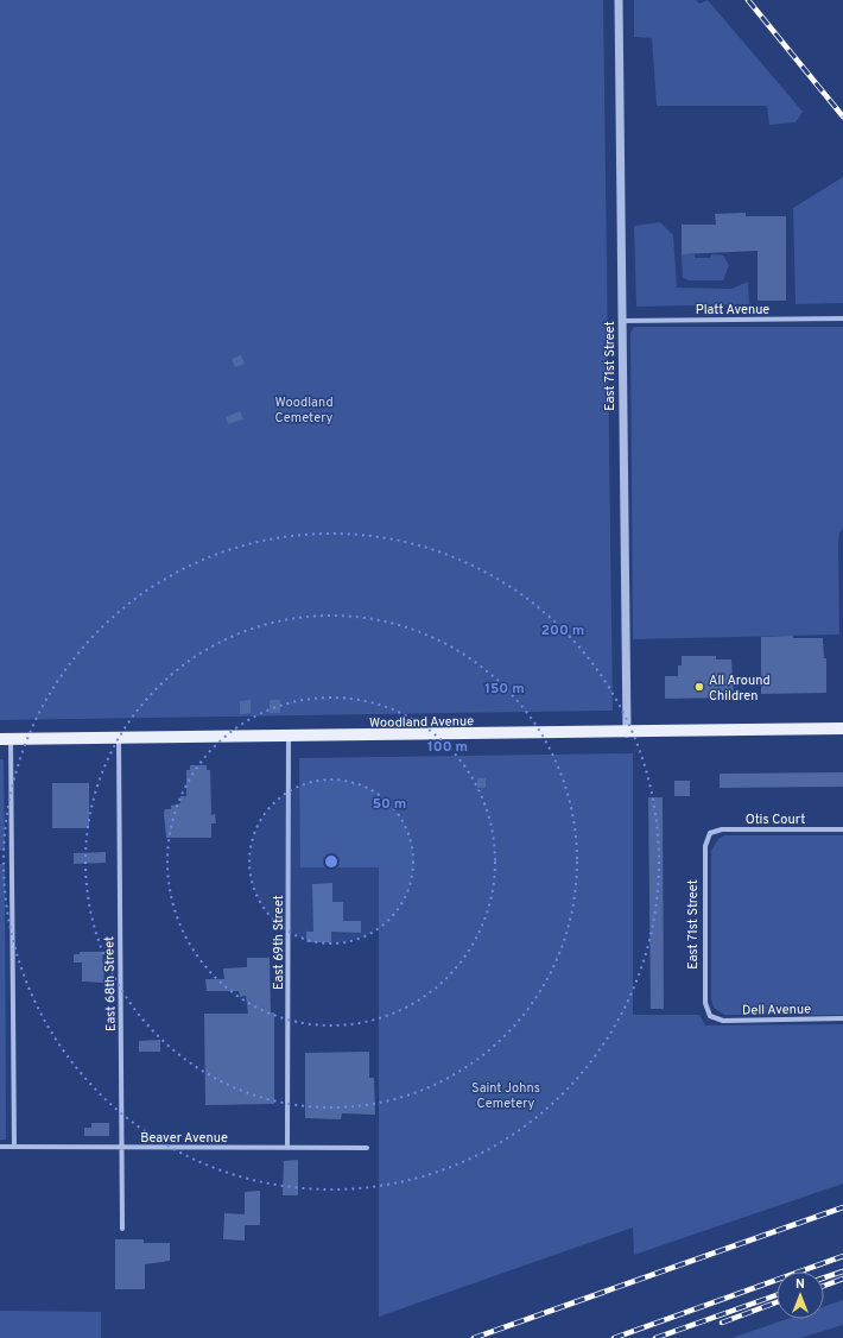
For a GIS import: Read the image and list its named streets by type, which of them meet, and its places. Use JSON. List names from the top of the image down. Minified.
{"streets":{"main road":["Woodland Avenue"],"street":["Platt Avenue","East 71st Street","Otis Court","East 69th Street","East 68th Street","Dell Avenue","Beaver Avenue"]},"crossings":[["Platt Avenue","East 71st Street"],["East 71st Street","Woodland Avenue"],["East 71st Street","Otis Court"],["East 71st Street","Dell Avenue"],["Woodland Avenue","East 69th Street"],["Woodland Avenue","East 68th Street"],["East 69th Street","Beaver Avenue"],["East 68th Street","Beaver Avenue"]],"parks":["Woodland Cemetery","Saint Johns Cemetery"],"places":["All Around Children"],"north":"top","rings":["200 m","150 m","100 m","50 m"]}
